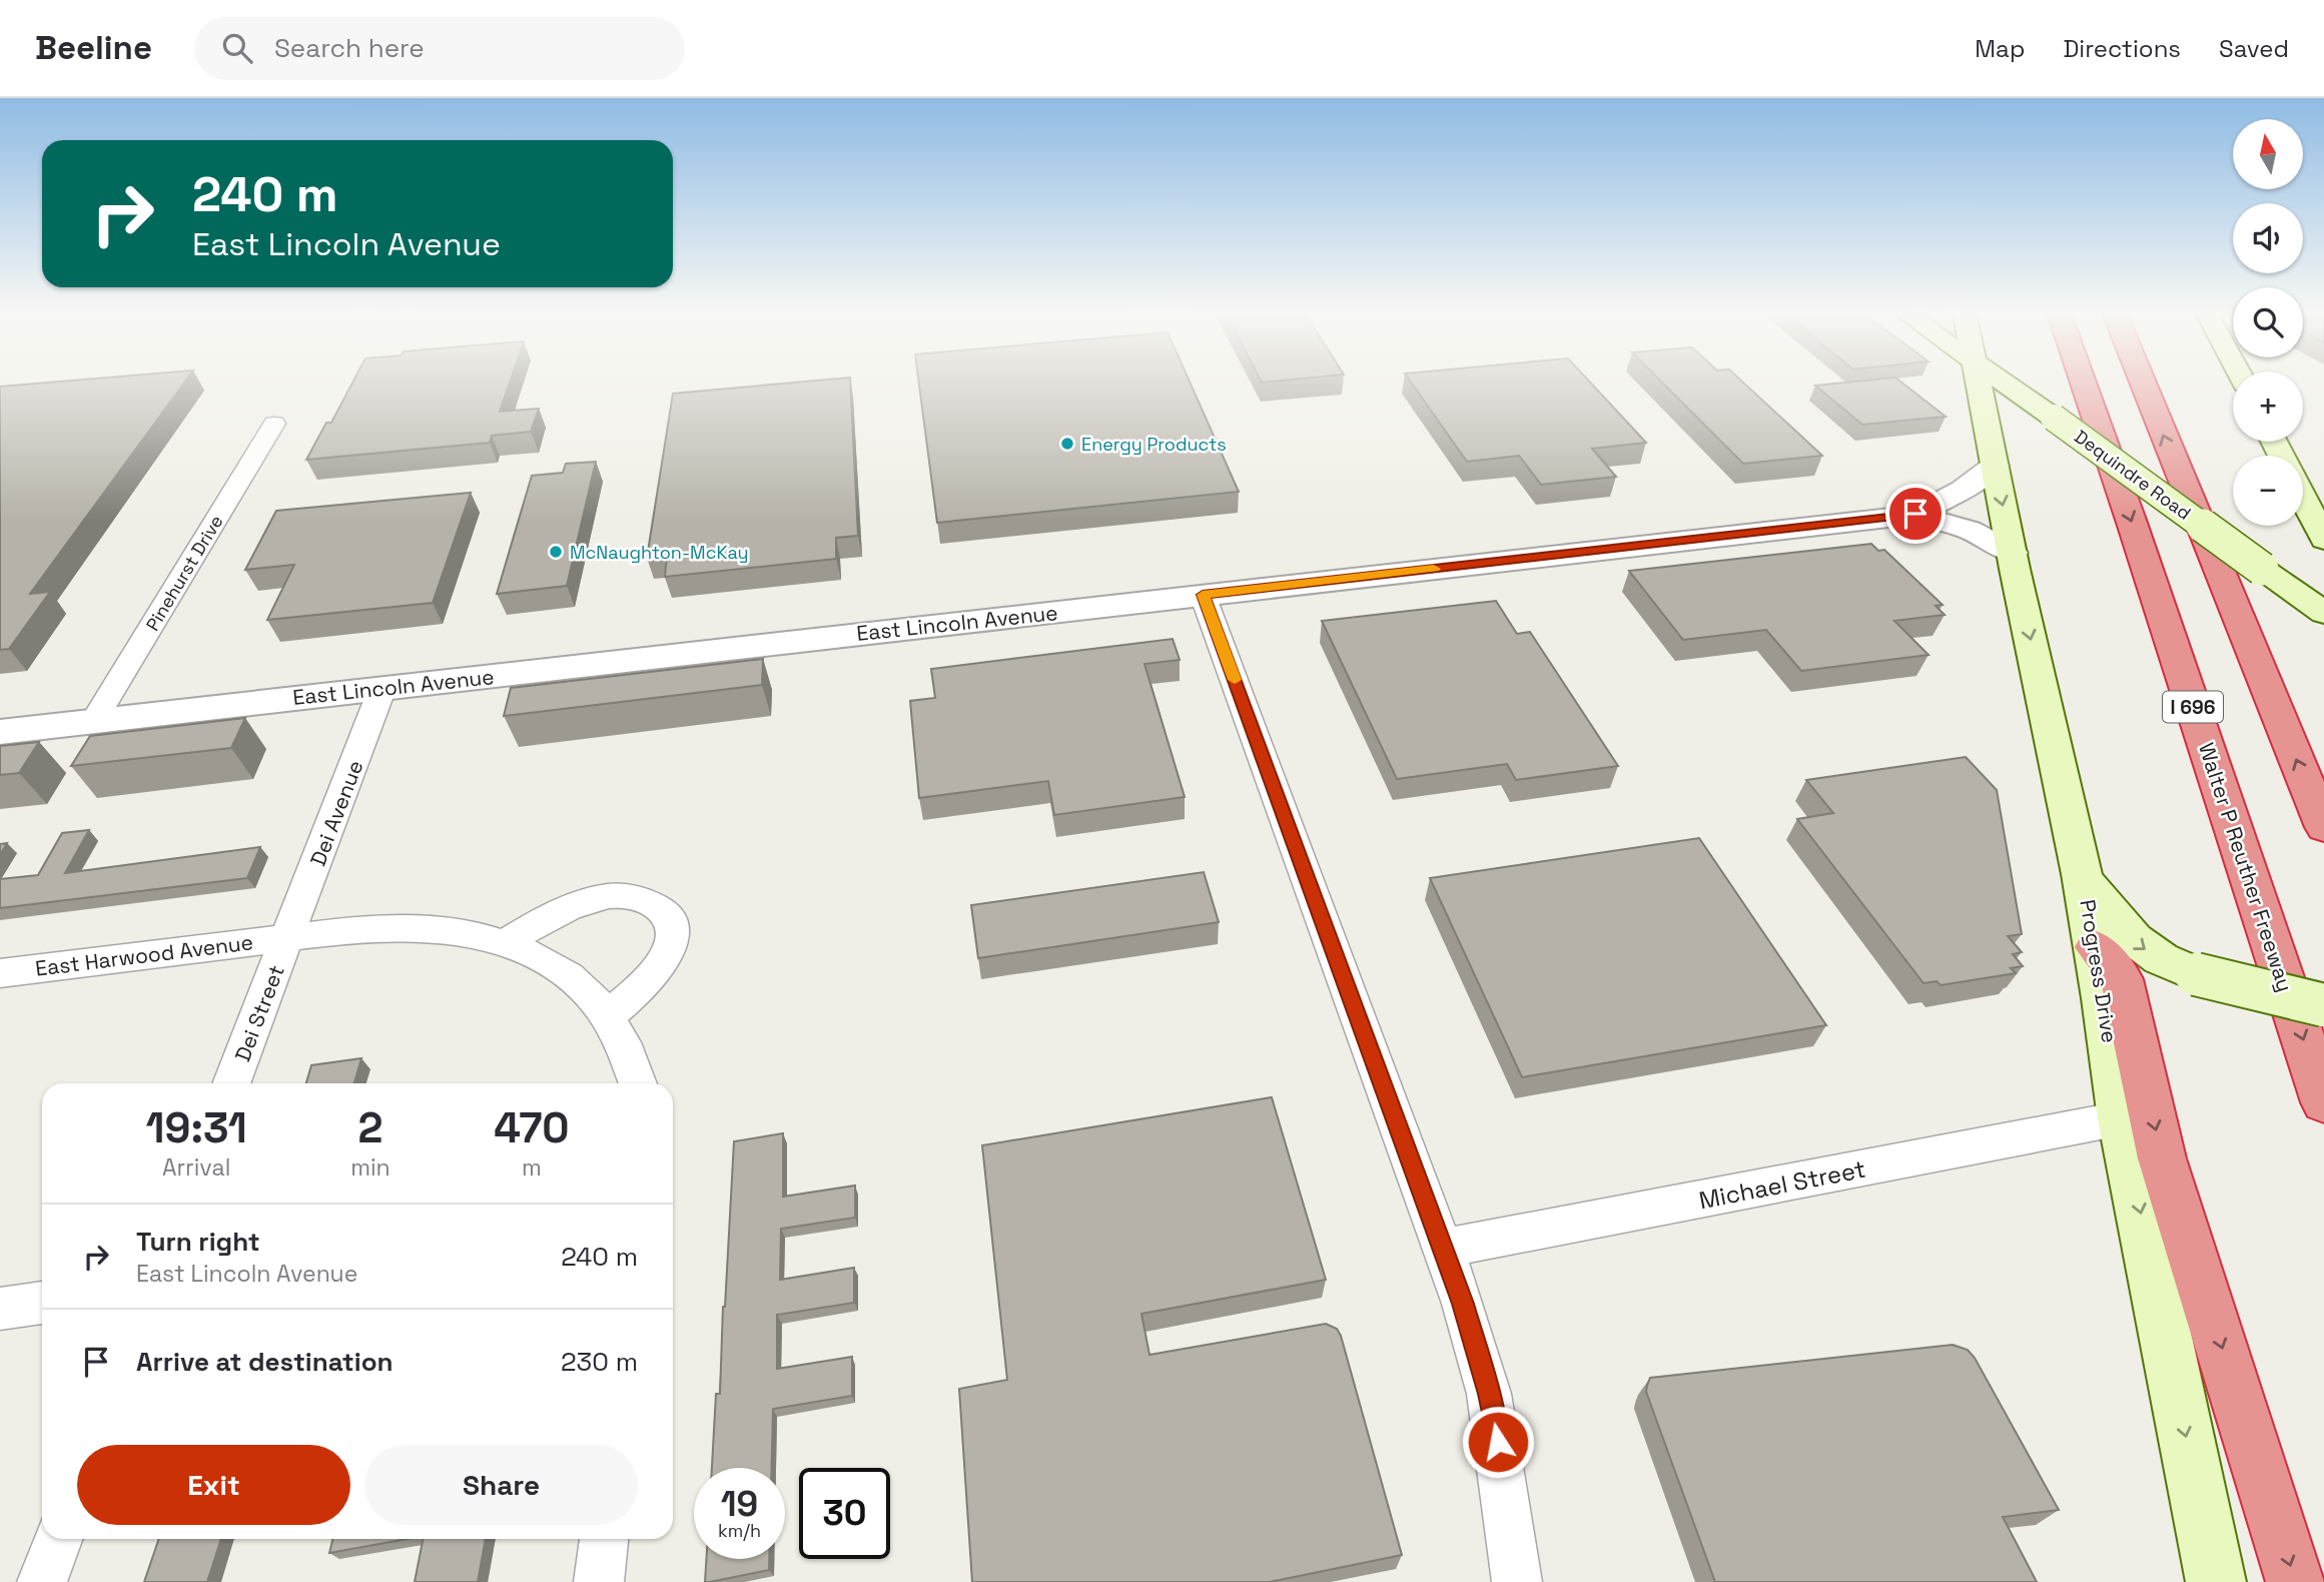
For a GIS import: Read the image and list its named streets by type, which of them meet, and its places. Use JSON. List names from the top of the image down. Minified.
{"streets":{"highway":["I 696","Walter P Reuther Freeway"],"main road":["Dequindre Road","Progress Drive"],"street":["Pinehurst Drive","East Lincoln Avenue","Dei Avenue","East Harwood Avenue","Dei Street","Michael Street"]},"crossings":[["Pinehurst Drive","East Lincoln Avenue"],["East Lincoln Avenue","Dei Avenue"],["East Lincoln Avenue","Progress Drive"],["Dei Avenue","East Harwood Avenue"],["Dei Avenue","Dei Street"],["East Harwood Avenue","Dei Street"],["Progress Drive","Michael Street"]],"one_way":["Progress Drive"],"places":["Energy Products","McNaughton-McKay"],"north":"top","page":{"header":"Beeline","search":"Search here","nav":["Map","Directions","Saved"],"map_buttons":["+","−"],"turn":["240 m","East Lincoln Avenue"],"eta":["19:31","Arrival","2","min","470","m"],"list":[{"name":"Turn right","note":"East Lincoln Avenue","value":"240 m"},{"name":"Arrive at destination","value":"230 m"}],"buttons":["Exit","Share"],"speed":"19 km/h","limit":"30"}}
